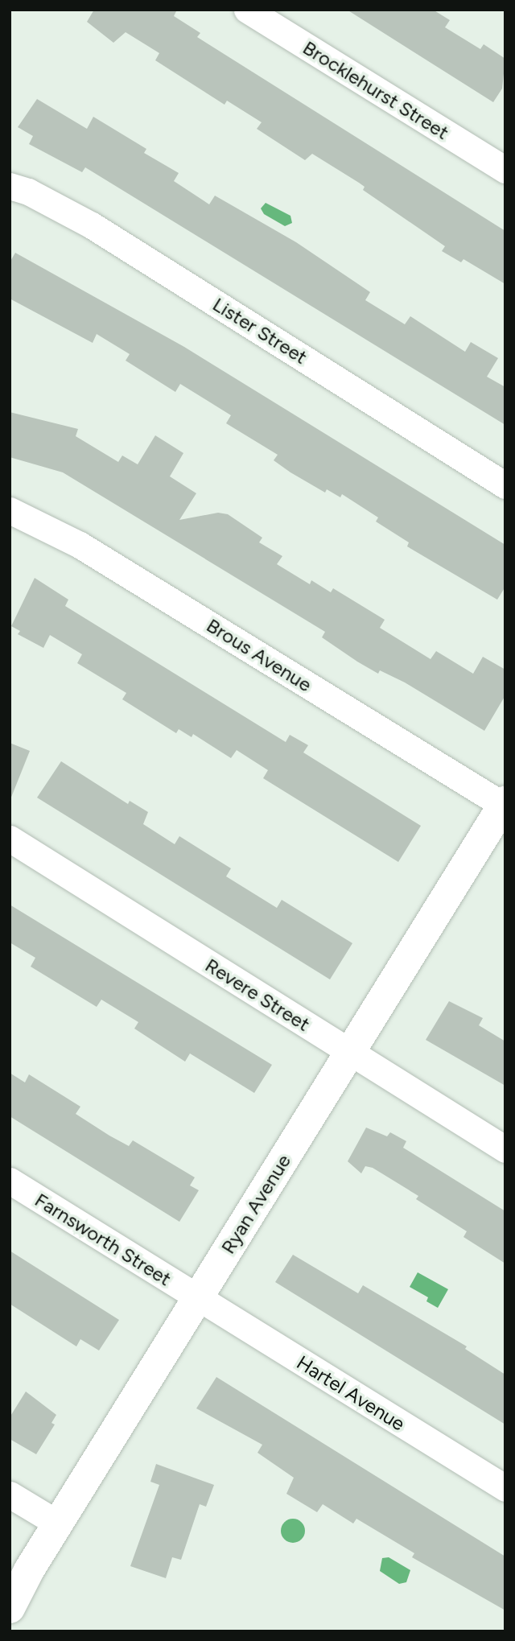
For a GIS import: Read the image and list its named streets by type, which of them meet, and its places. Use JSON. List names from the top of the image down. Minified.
{"streets":{"street":["Brocklehurst Street","Lister Street","Brous Avenue","Revere Street","Ryan Avenue","Farnsworth Street","Hartel Avenue"]},"crossings":[["Brous Avenue","Ryan Avenue"],["Revere Street","Ryan Avenue"],["Ryan Avenue","Farnsworth Street"],["Ryan Avenue","Hartel Avenue"],["Farnsworth Street","Hartel Avenue"]]}
